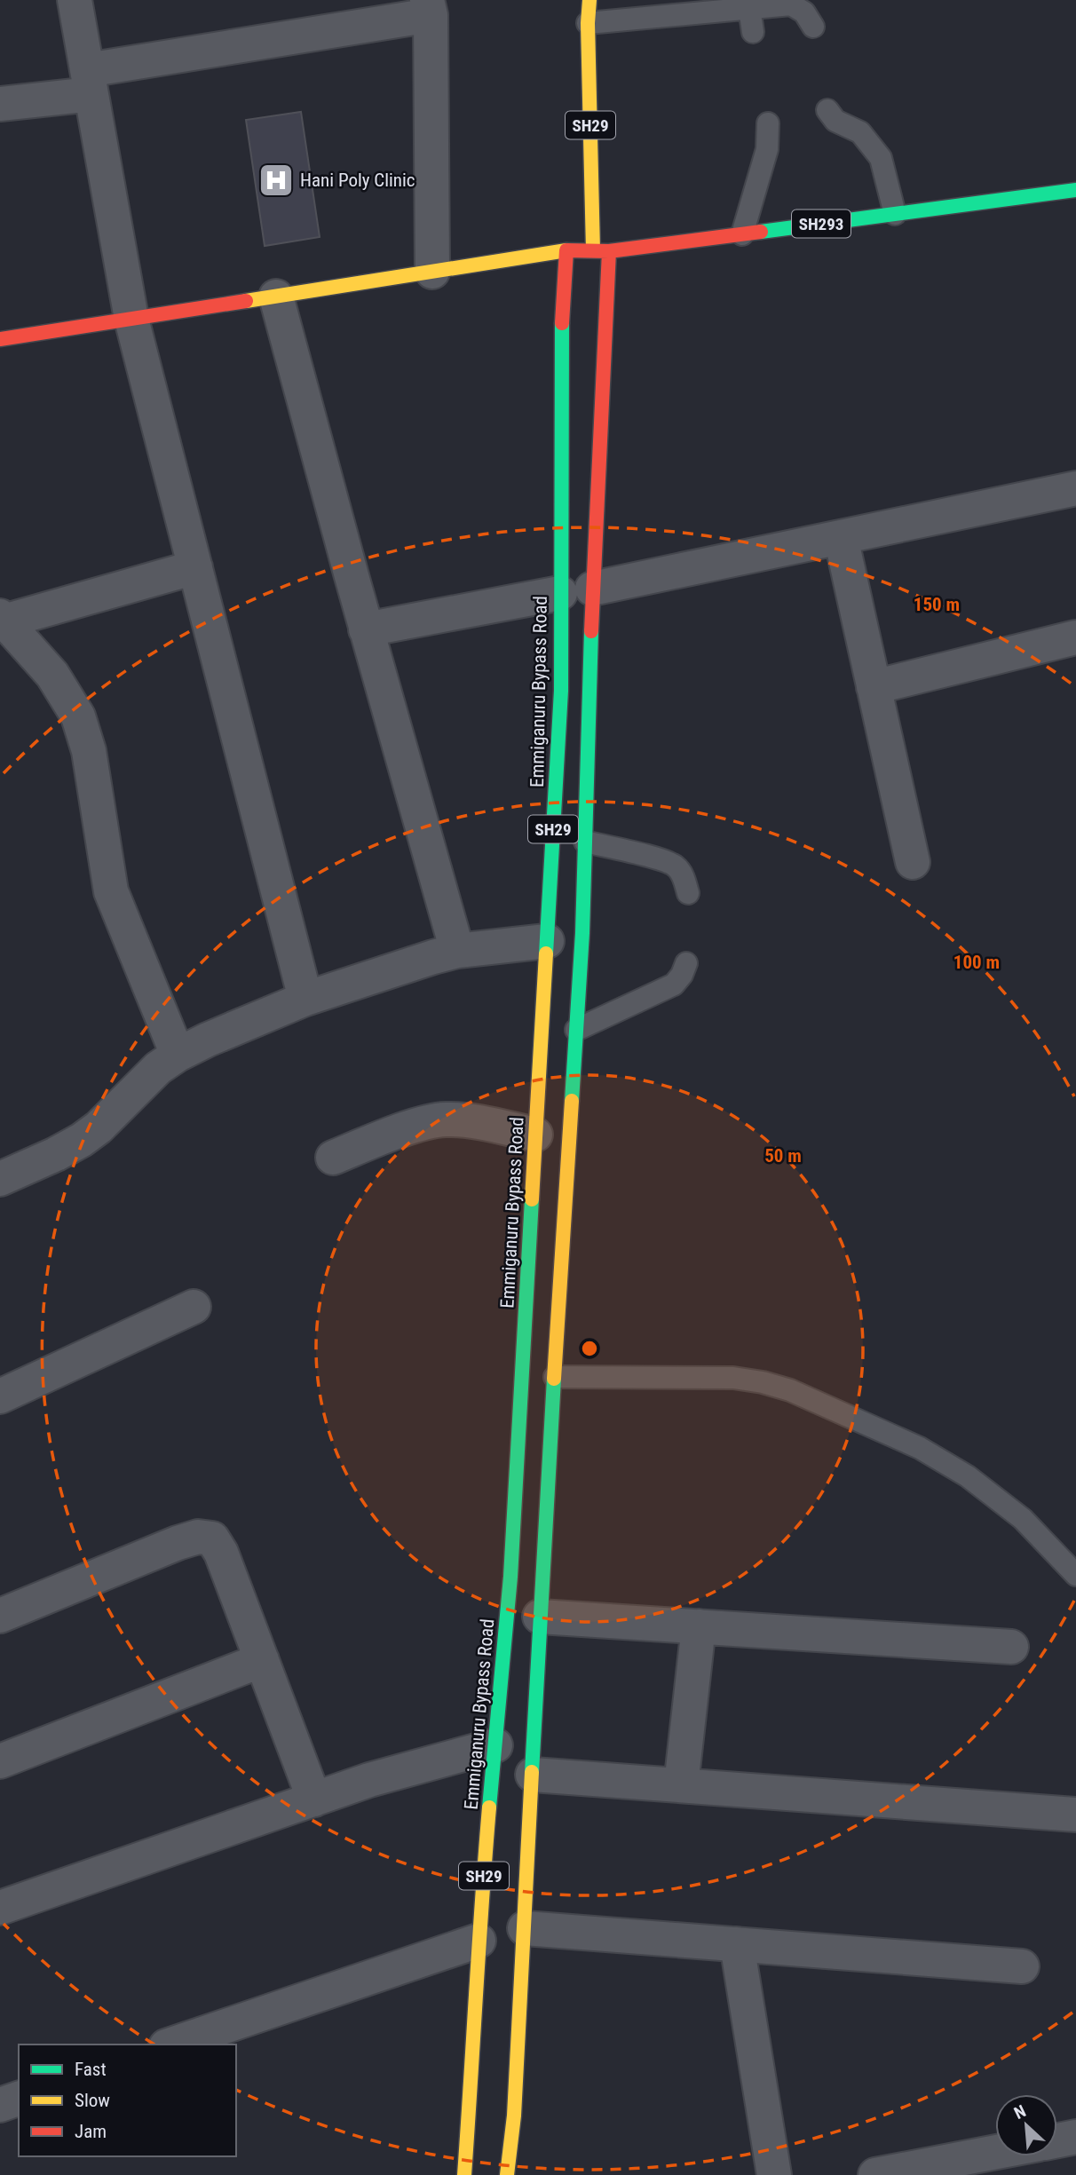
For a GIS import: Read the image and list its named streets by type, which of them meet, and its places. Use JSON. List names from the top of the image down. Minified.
{"streets":{"main road":["SH29","SH293","Emmiganuru Bypass Road"]},"crossings":[["SH29","SH293"],["SH29","Emmiganuru Bypass Road"],["SH293","Emmiganuru Bypass Road"]],"places":{"hospital":["Hani Poly Clinic"]},"legend":["Fast","Slow","Jam"],"north":"top left","rings":["150 m","100 m","50 m"]}
